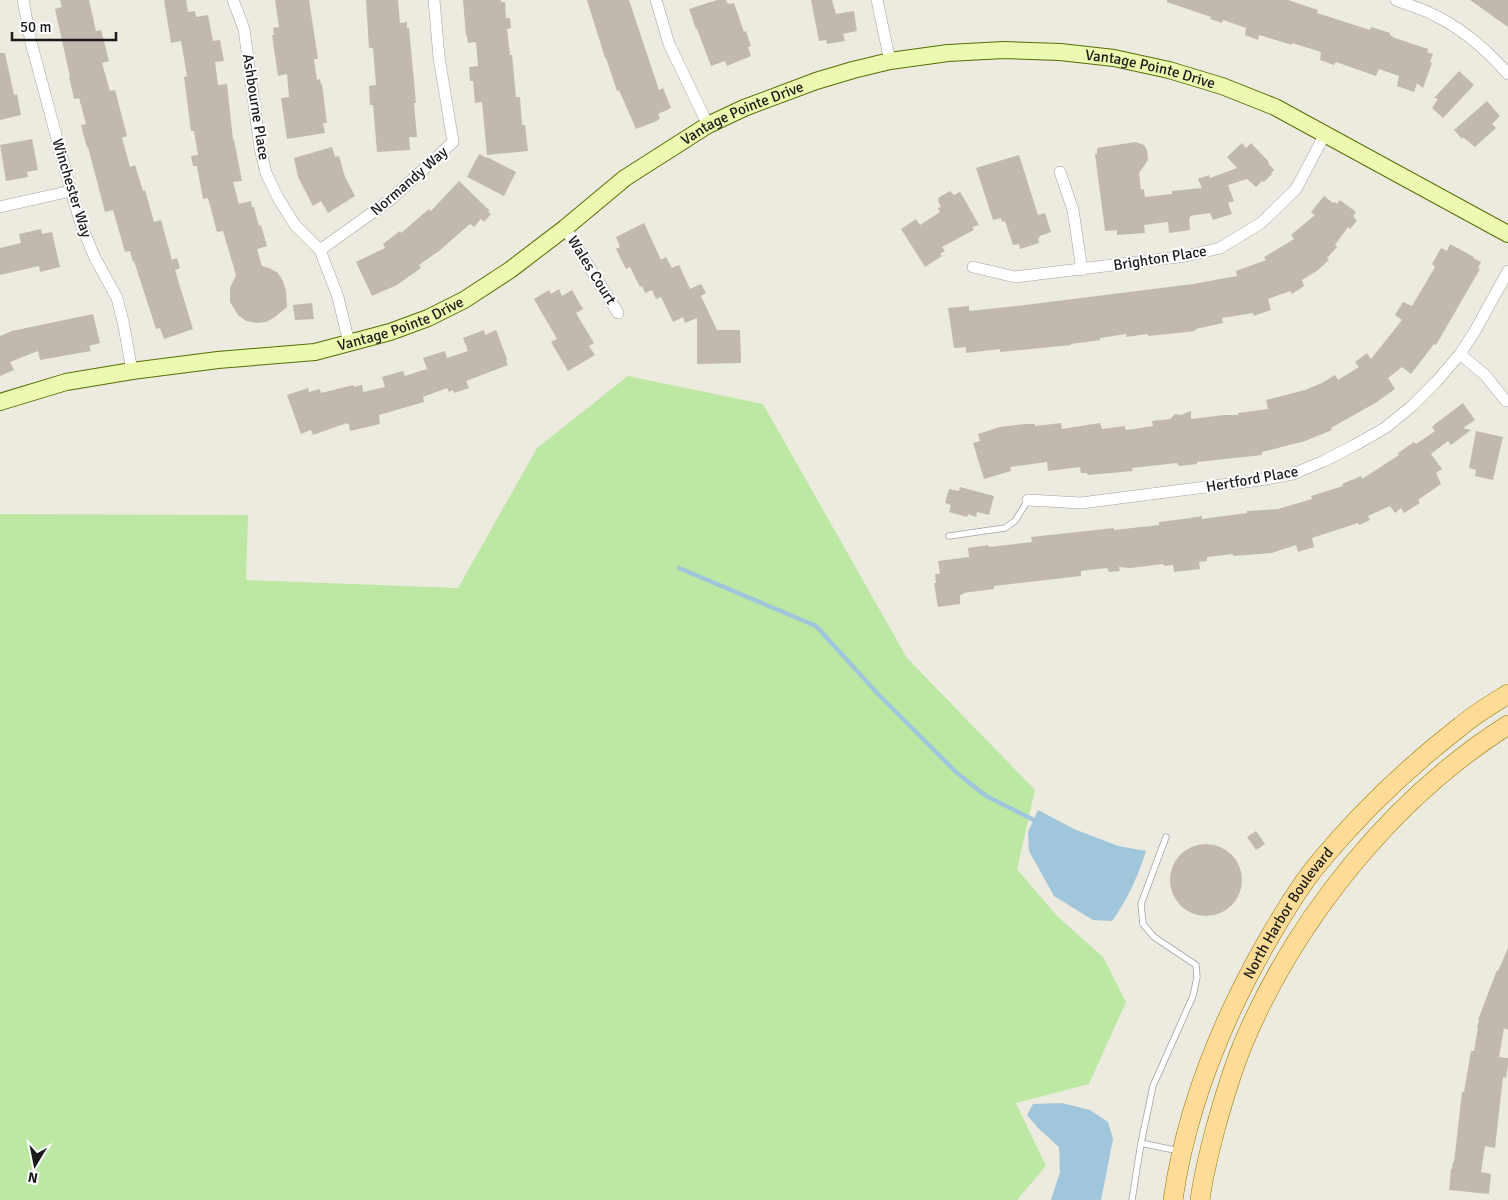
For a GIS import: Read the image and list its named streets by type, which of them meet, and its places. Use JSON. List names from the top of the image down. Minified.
{"streets":{"main road":["North Harbor Boulevard"],"street":["Vantage Pointe Drive","Ashbourne Place","Normandy Way","Winchester Way","Brighton Place","Wales Court","Hertford Place"]},"crossings":[["Vantage Pointe Drive","Ashbourne Place"],["Vantage Pointe Drive","Winchester Way"],["Vantage Pointe Drive","Brighton Place"],["Vantage Pointe Drive","Wales Court"],["Ashbourne Place","Normandy Way"]],"scale_bar":"50 m","north":"bottom"}
